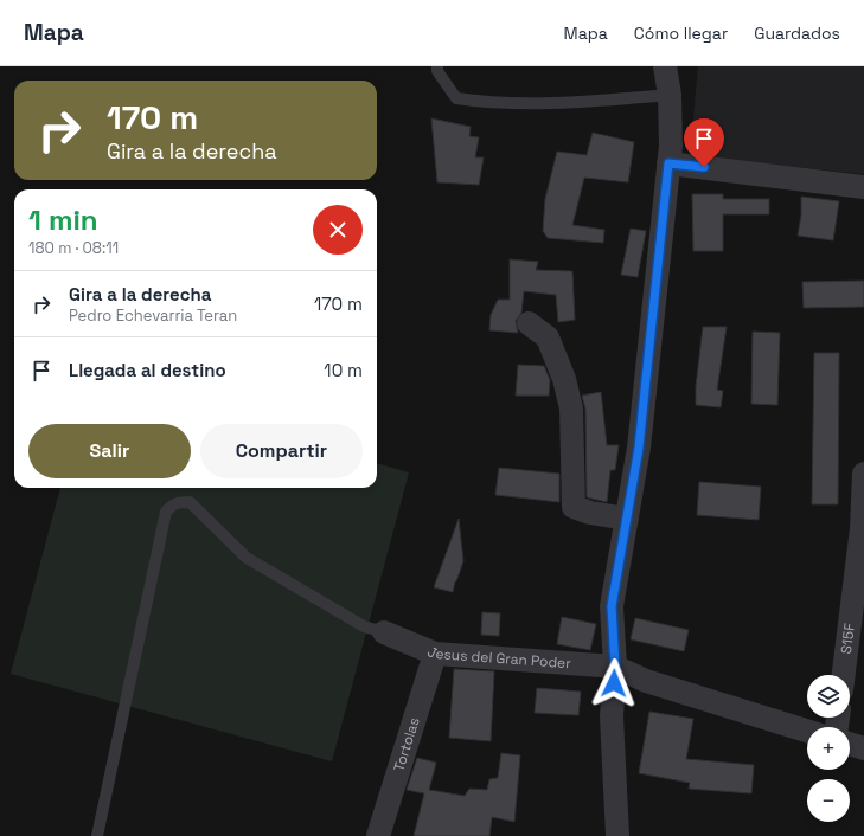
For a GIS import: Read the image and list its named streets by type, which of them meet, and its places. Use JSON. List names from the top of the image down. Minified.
{"streets":{"street":["S15F","Jesus del Gran Poder","Tortolas"]},"crossings":[["Jesus del Gran Poder","Tortolas"]],"page":{"header":"Mapa","nav":["Mapa","Cómo llegar","Guardados"],"turn":["170 m","Gira a la derecha"],"heading":["1 min","180 m · 08:11"],"list":[{"name":"Gira a la derecha","note":"Pedro Echevarria Teran","value":"170 m"},{"name":"Llegada al destino","value":"10 m"}],"buttons":["Salir","Compartir"],"map_buttons":["+","−"]}}
